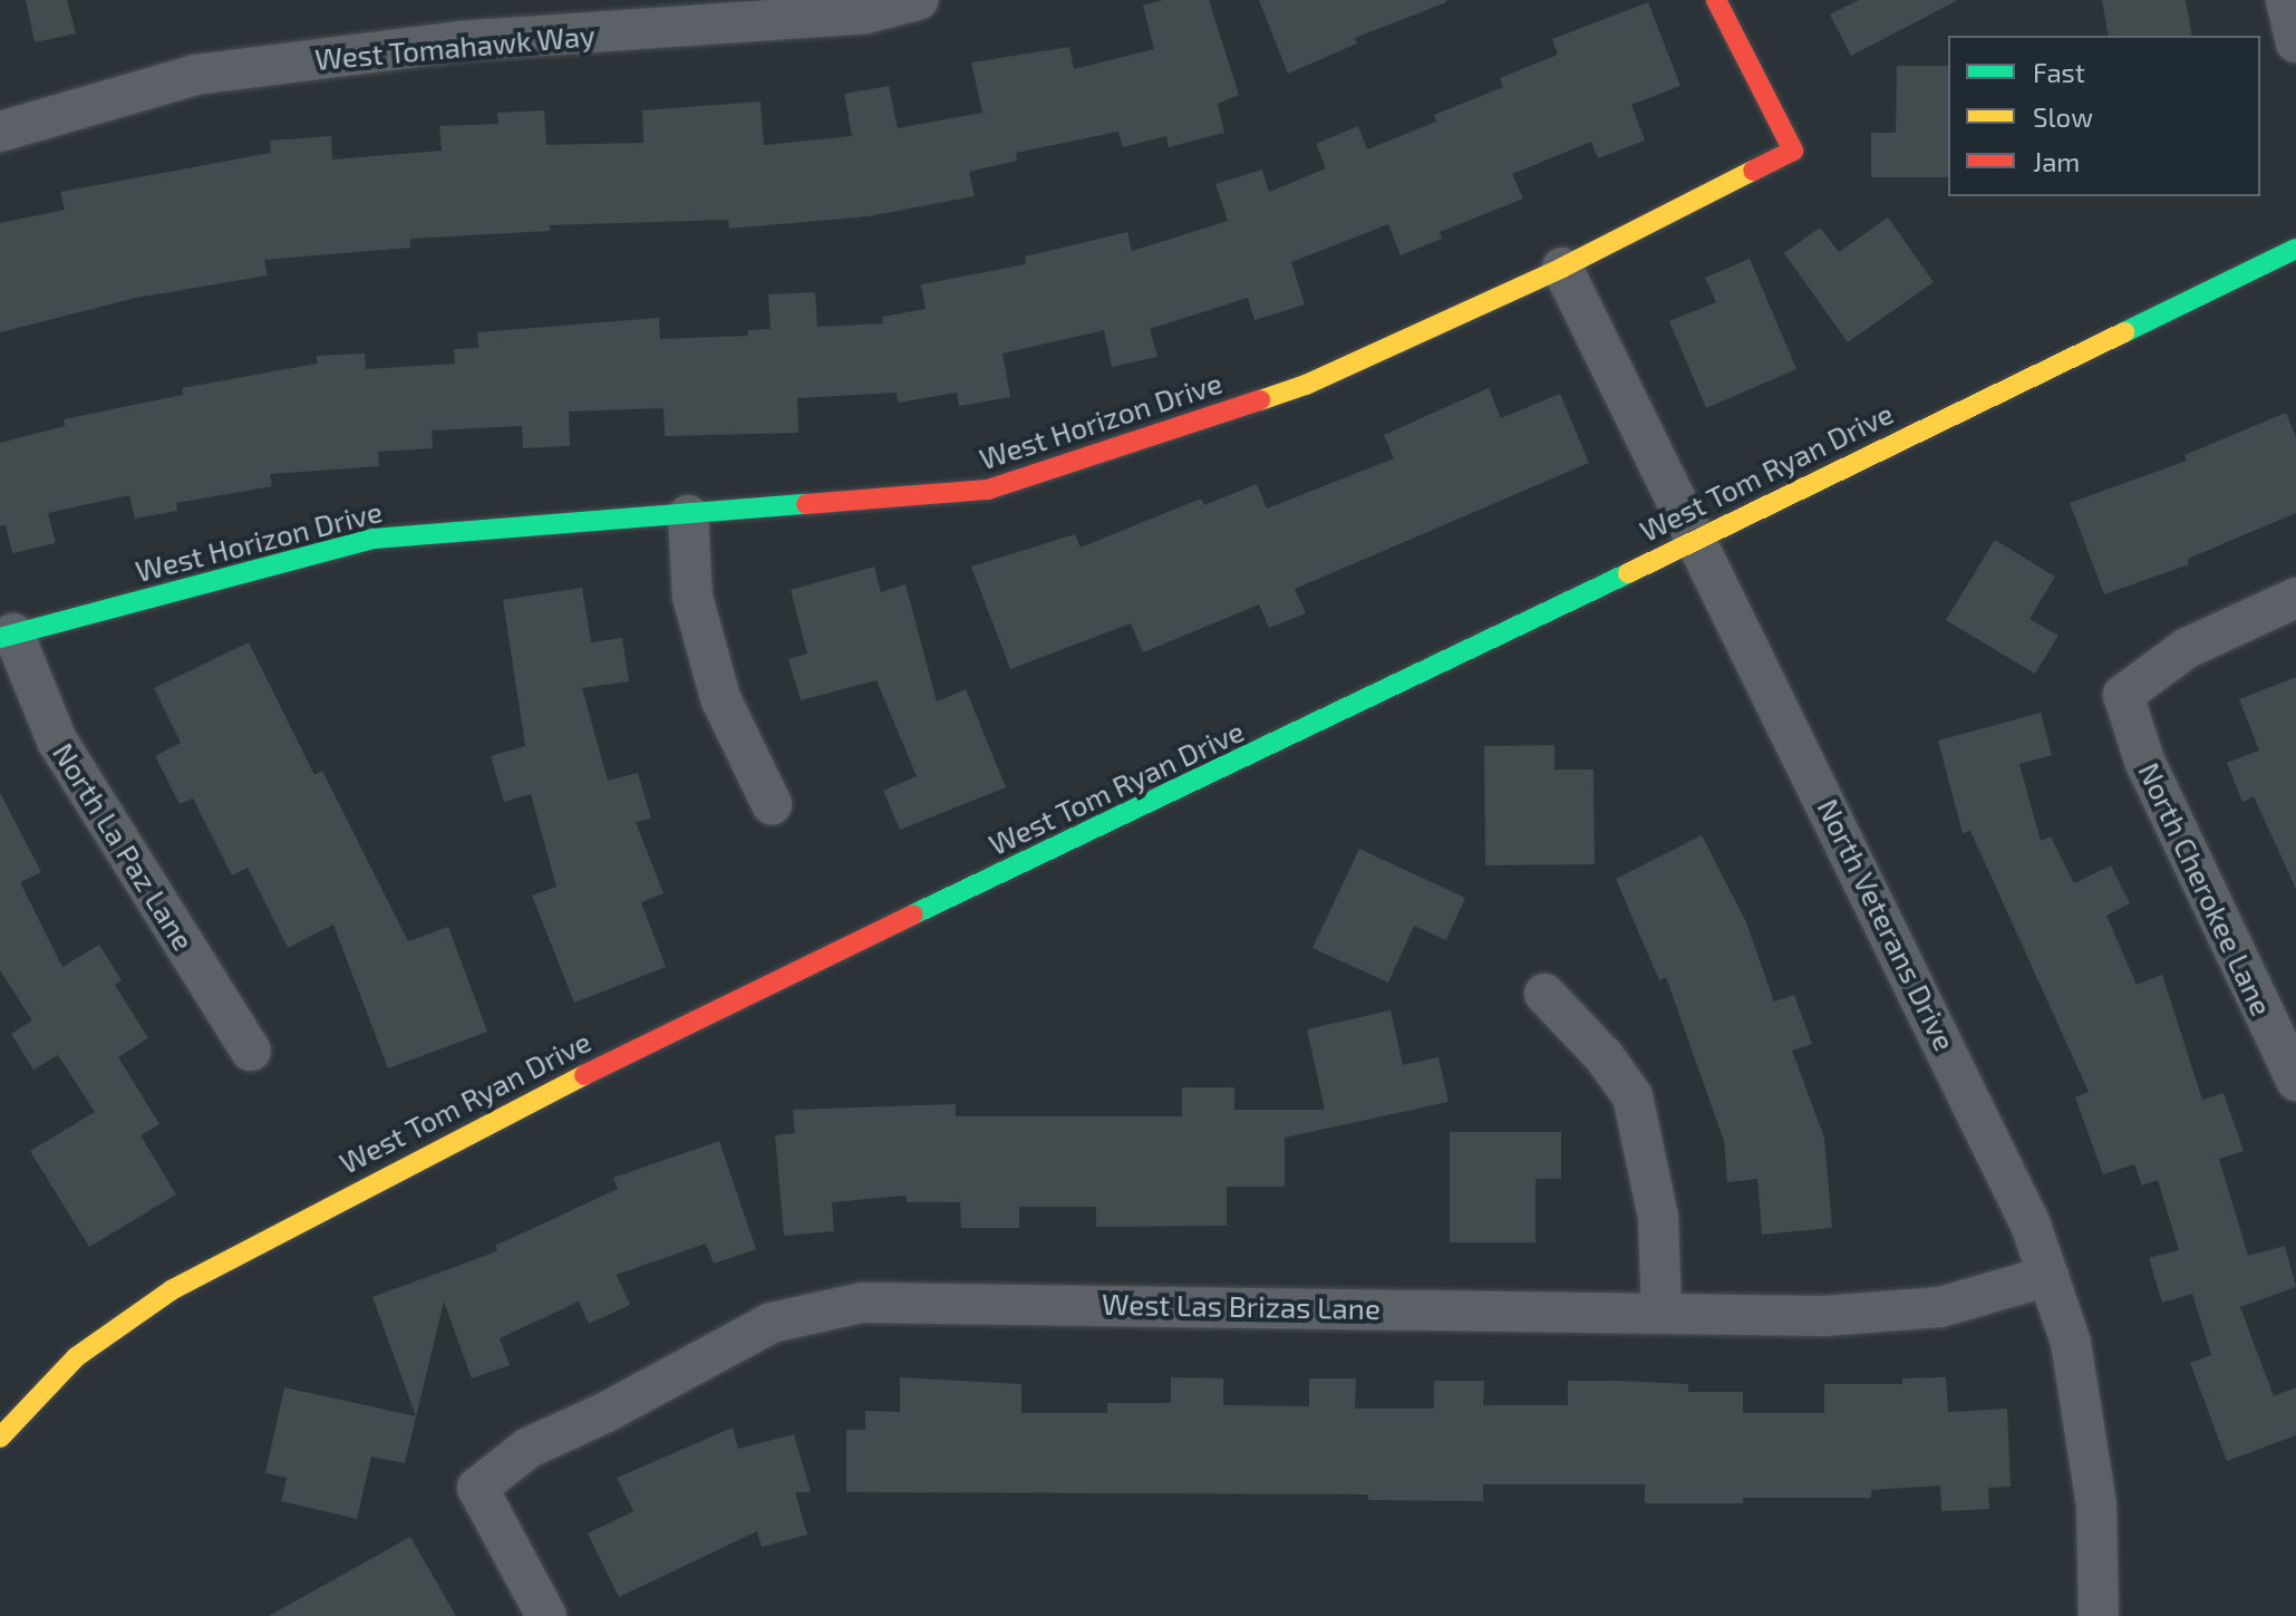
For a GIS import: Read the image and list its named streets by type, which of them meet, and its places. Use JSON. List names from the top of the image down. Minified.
{"streets":{"street":["West Tomahawk Way","West Horizon Drive","West Tom Ryan Drive","North La Paz Lane","North Cherokee Lane","North Veterans Drive","West Las Brizas Lane"]},"crossings":[["West Horizon Drive","North La Paz Lane"],["West Horizon Drive","North Veterans Drive"],["West Tom Ryan Drive","North Veterans Drive"],["North Veterans Drive","West Las Brizas Lane"]],"legend":["Fast","Slow","Jam"]}
